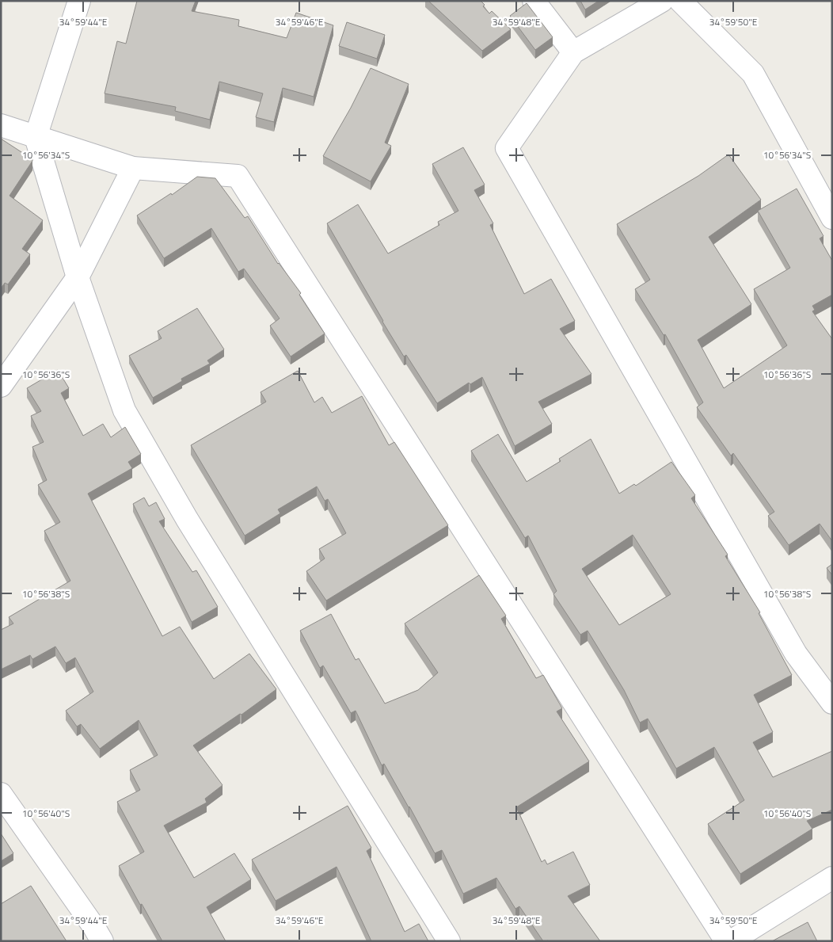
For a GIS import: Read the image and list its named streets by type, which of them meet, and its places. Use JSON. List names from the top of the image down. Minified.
{"coordinates":["34°59'44\"E","34°59'46\"E","34°59'48\"E","34°59'50\"E","10°56'34\"S","10°56'36\"S","10°56'38\"S","10°56'40\"S"]}
